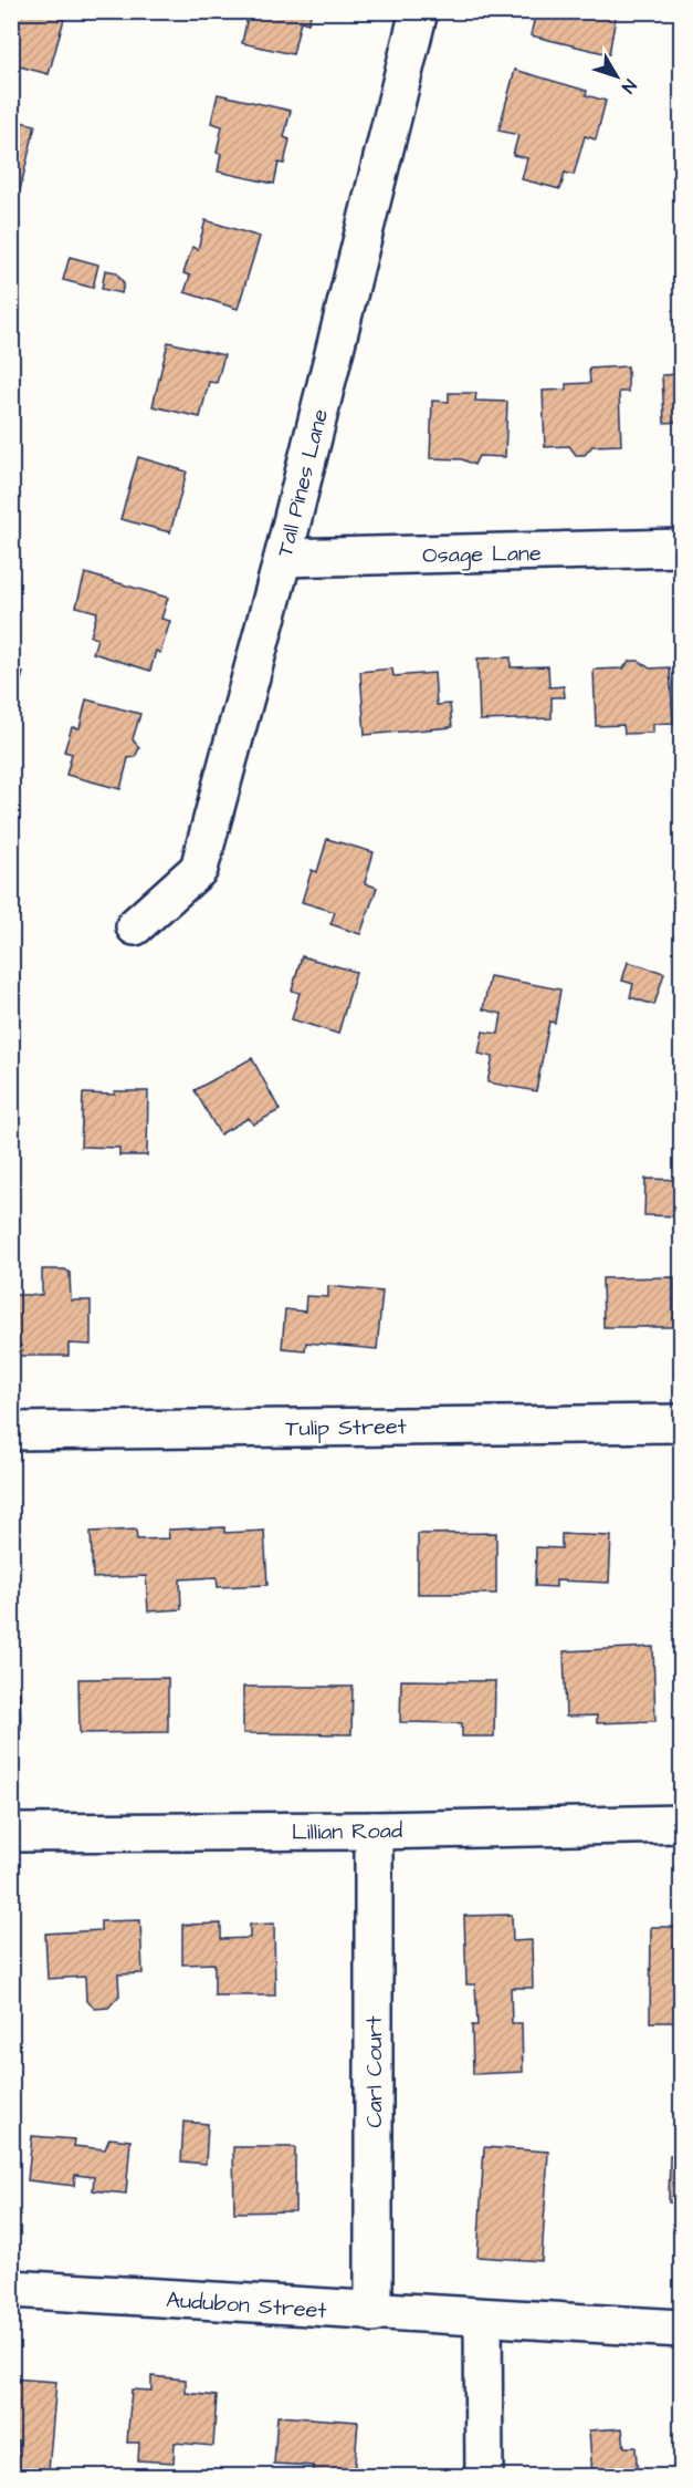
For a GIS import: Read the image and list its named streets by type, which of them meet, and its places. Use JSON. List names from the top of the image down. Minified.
{"streets":{"street":["Tall Pines Lane","Osage Lane","Tulip Street","Lillian Road","Carl Court","Audubon Street"]},"crossings":[["Tall Pines Lane","Osage Lane"],["Lillian Road","Carl Court"],["Carl Court","Audubon Street"]],"north":"bottom right"}
